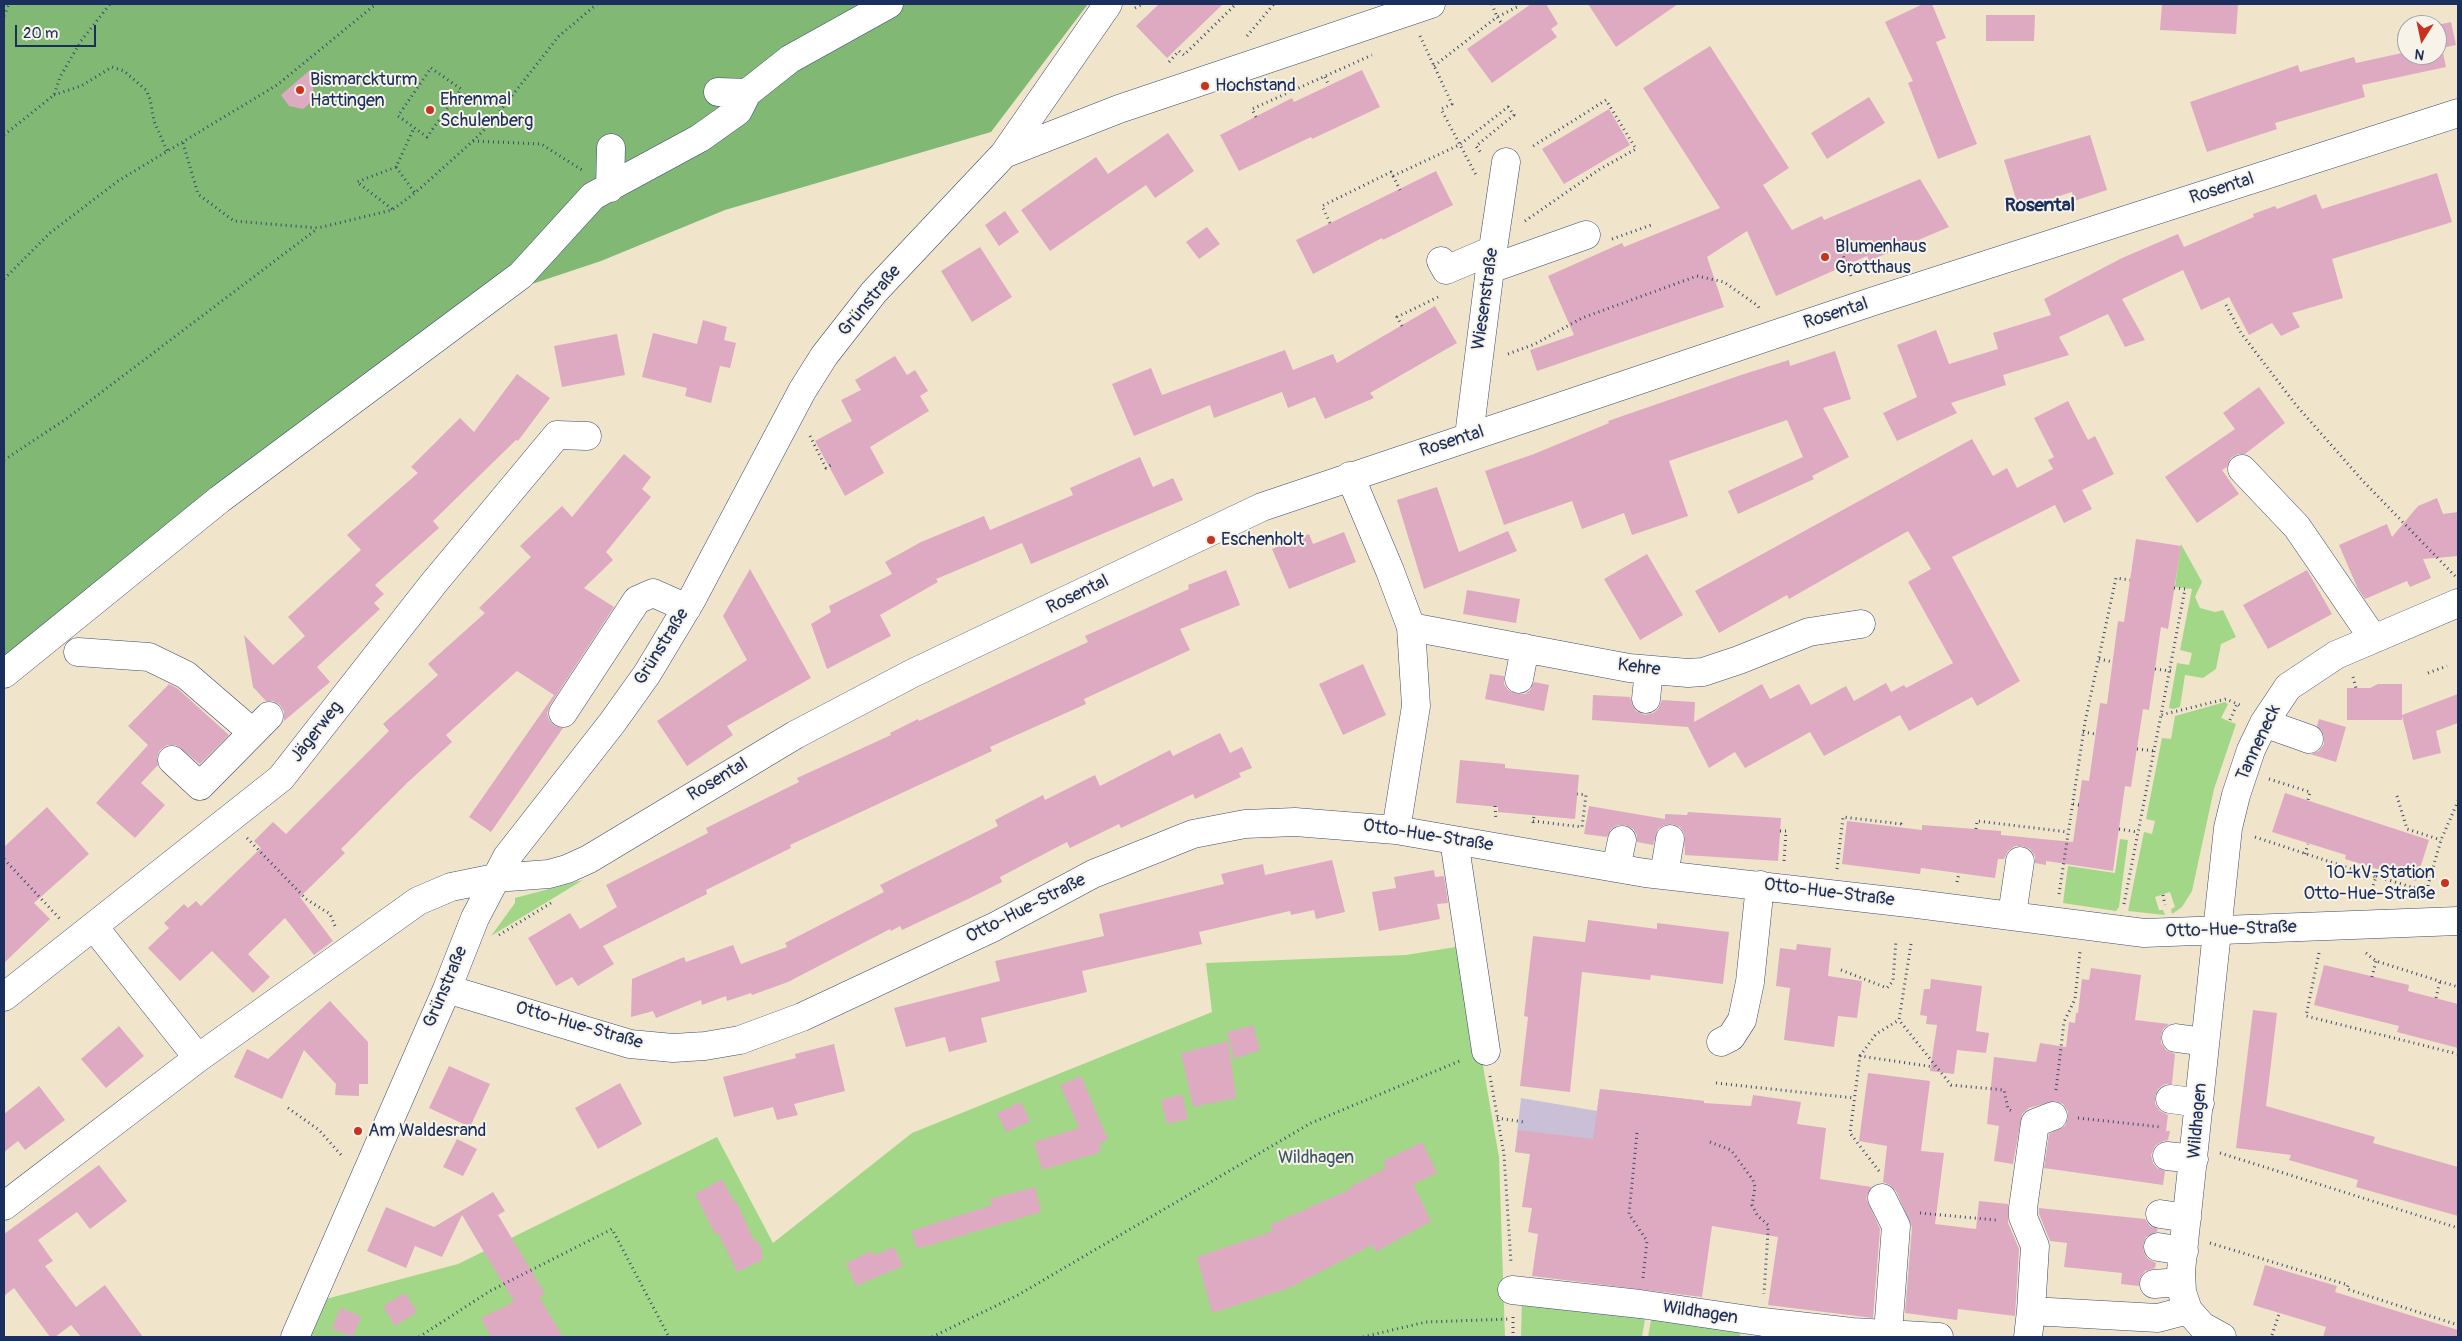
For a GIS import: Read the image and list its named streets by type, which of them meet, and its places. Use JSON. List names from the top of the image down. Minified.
{"streets":{"street":["Rosental","Wiesenstraße","Grünstraße","Kehre","Jägerweg","Tanneneck","Otto-Hue-Straße","Wildhagen"]},"crossings":[["Rosental","Wiesenstraße"],["Rosental","Grünstraße"],["Grünstraße","Otto-Hue-Straße"],["Tanneneck","Otto-Hue-Straße"],["Tanneneck","Wildhagen"],["Otto-Hue-Straße","Wildhagen"]],"districts":["Rosental"],"parks":["Wildhagen"],"places":["Hochstand","Bismarckturm Hattingen","Ehrenmal Schulenberg","Blumenhaus Grotthaus","Eschenholt","10-kV-Station Otto-Hue-Straße","Am Waldesrand"],"scale_bar":"20 m","north":"bottom"}
